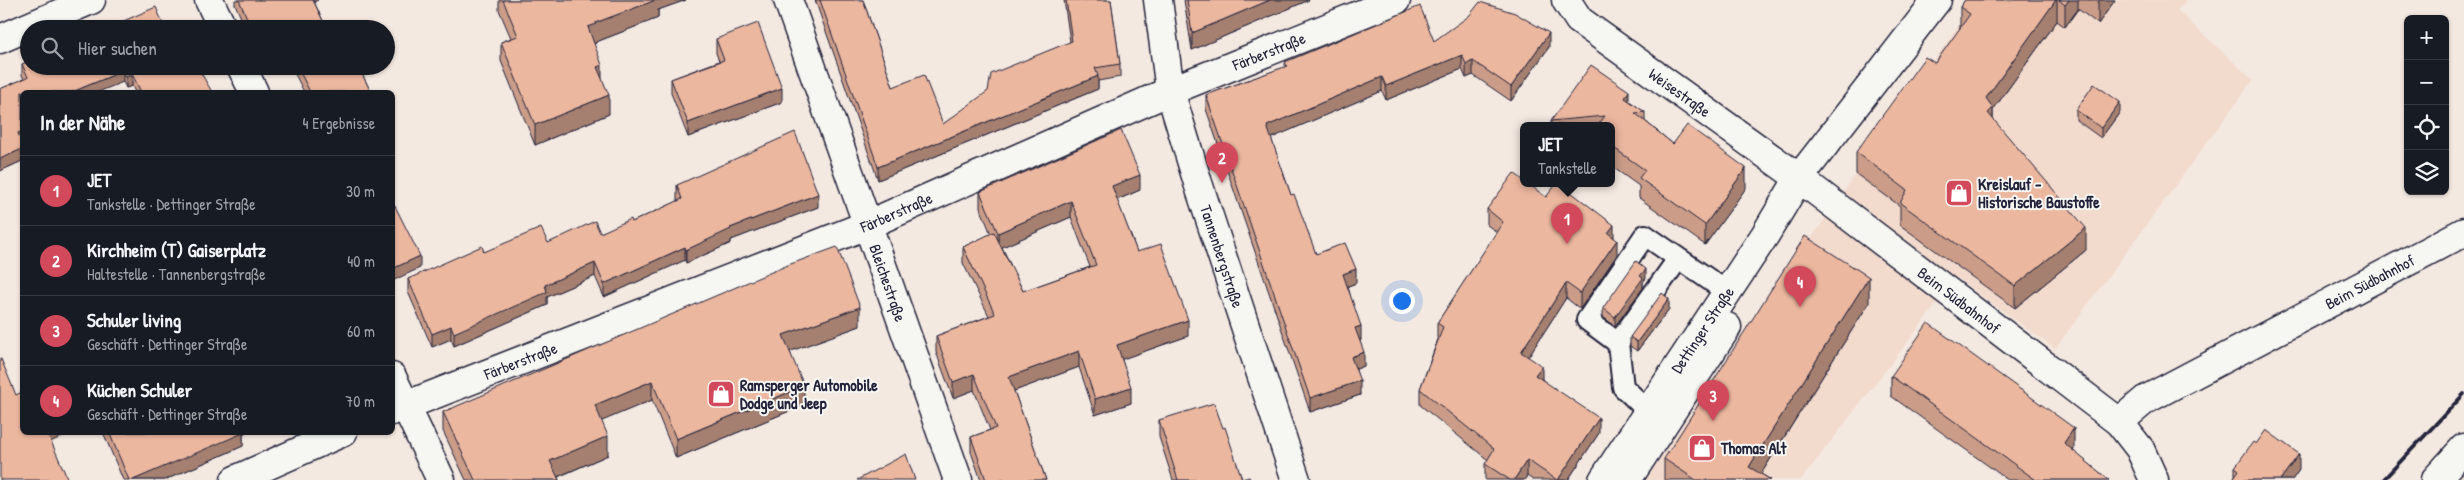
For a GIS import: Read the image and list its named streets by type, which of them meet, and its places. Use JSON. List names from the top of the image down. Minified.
{"streets":{"street":["Färberstraße","Weisestraße","Tannenbergstraße","Beim Südbahnhof","Bleichestraße","Dettinger Straße"]},"crossings":[["Färberstraße","Tannenbergstraße"],["Färberstraße","Bleichestraße"],["Weisestraße","Beim Südbahnhof"],["Weisestraße","Dettinger Straße"],["Beim Südbahnhof","Dettinger Straße"]],"places":{"shop":["Kreislauf - Historische Baustoffe","Ramsperger Automobile Dodge und Jeep","Thomas Alt"]},"page":{"map_buttons":["+","−"],"search":"Hier suchen","heading":["In der Nähe","4 Ergebnisse"],"popup":["JET","Tankstelle"],"pins":["2","1","4","3"],"list":[{"mark":"1","name":"JET","note":"Tankstelle · Dettinger Straße","value":"30 m"},{"mark":"2","name":"Kirchheim (T) Gaiserplatz","note":"Haltestelle · Tannenbergstraße","value":"40 m"},{"mark":"3","name":"Schuler living","note":"Geschäft · Dettinger Straße","value":"60 m"},{"mark":"4","name":"Küchen Schuler","note":"Geschäft · Dettinger Straße","value":"70 m"}]}}
